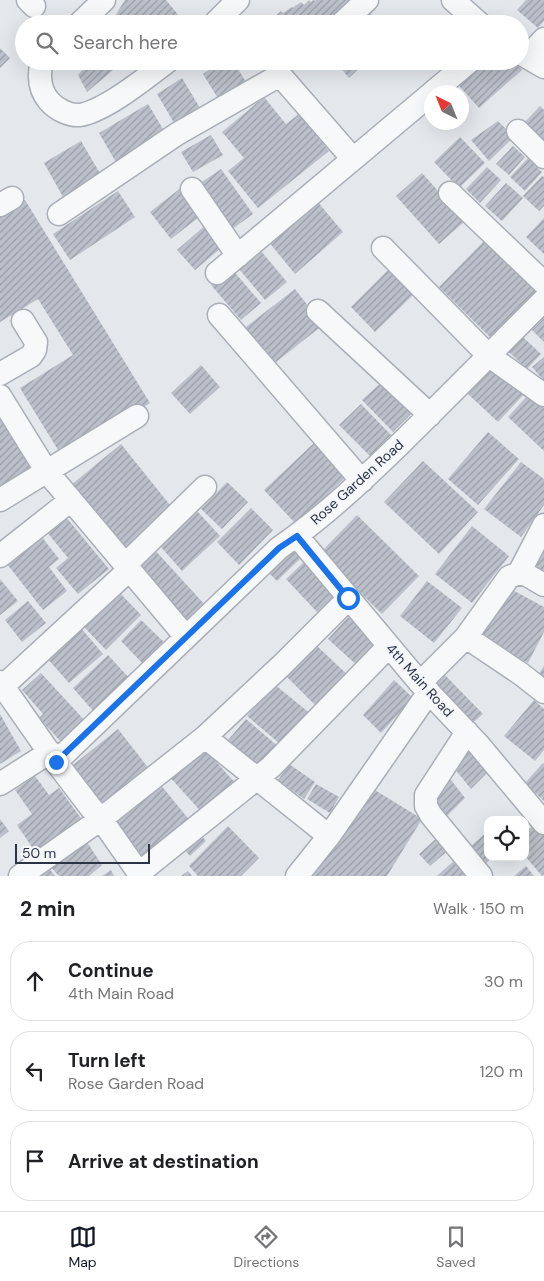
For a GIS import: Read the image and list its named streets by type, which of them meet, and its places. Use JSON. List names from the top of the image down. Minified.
{"streets":{"street":["Rose Garden Road","4th Main Road"]},"crossings":[["Rose Garden Road","4th Main Road"]],"scale_bar":"50 m","north":"top left","page":{"search":"Search here","scale":"50 m","heading":["2 min","Walk · 150 m"],"list":[["Continue","4th Main Road","30 m"],["Turn left","Rose Garden Road","120 m"],"Arrive at destination"],"nav":["Map","Directions","Saved"]}}
